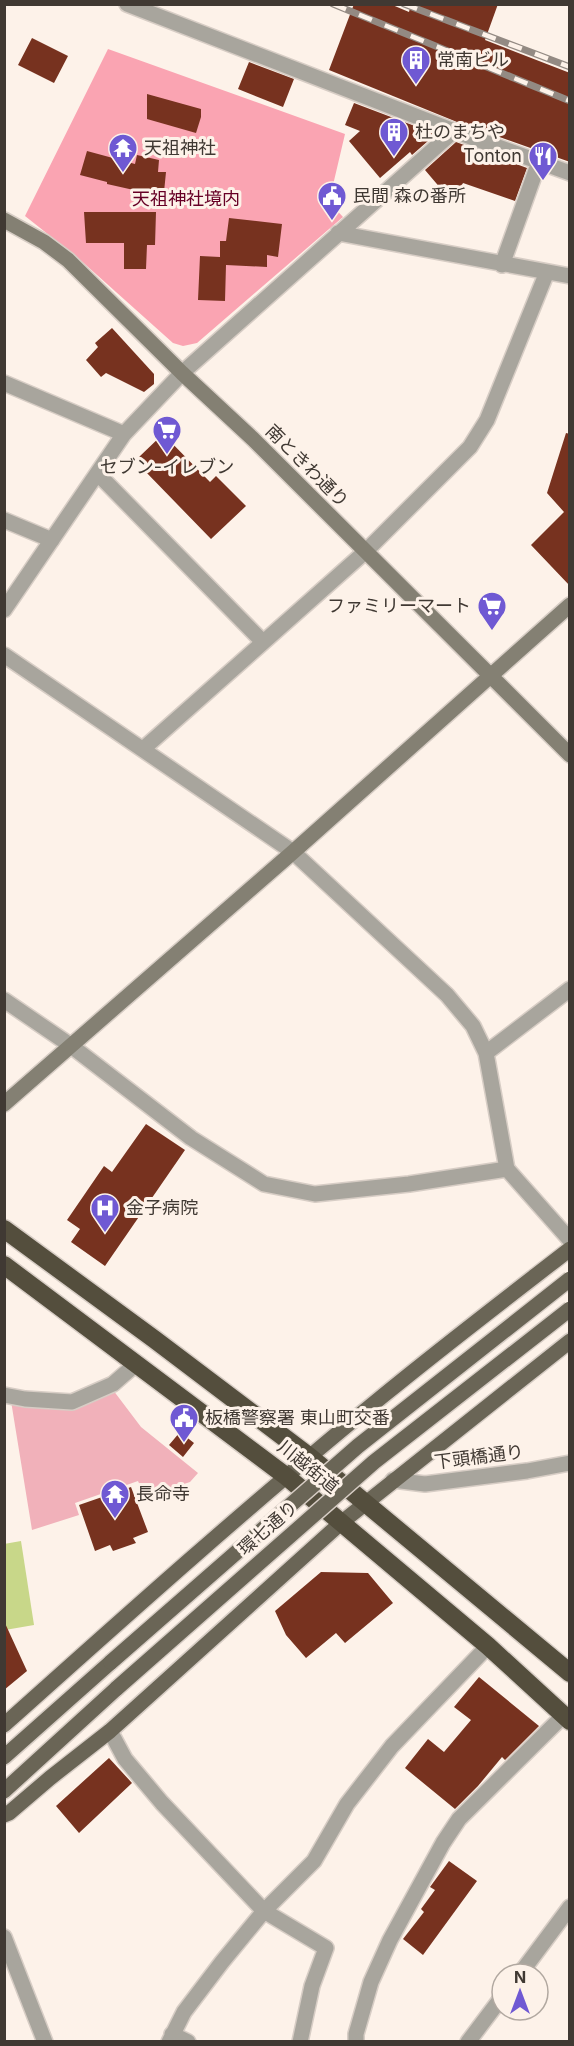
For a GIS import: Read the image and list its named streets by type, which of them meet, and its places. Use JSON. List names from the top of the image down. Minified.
{"streets":{"highway":["川越街道"],"main road":["環七通り"],"street":["南ときわ通り","下頭橋通り"]},"parks":["天祖神社境内"],"places":{"building":["常南ビル","杜のまちや"],"temple":["天祖神社","長命寺"],"restaurant":["Tonton"],"public building":["民間 森の番所","板橋警察署 東山町交番"],"supermarket":["セブン-イレブン","ファミリーマート"],"hospital":["金子病院"]},"north":"top"}
